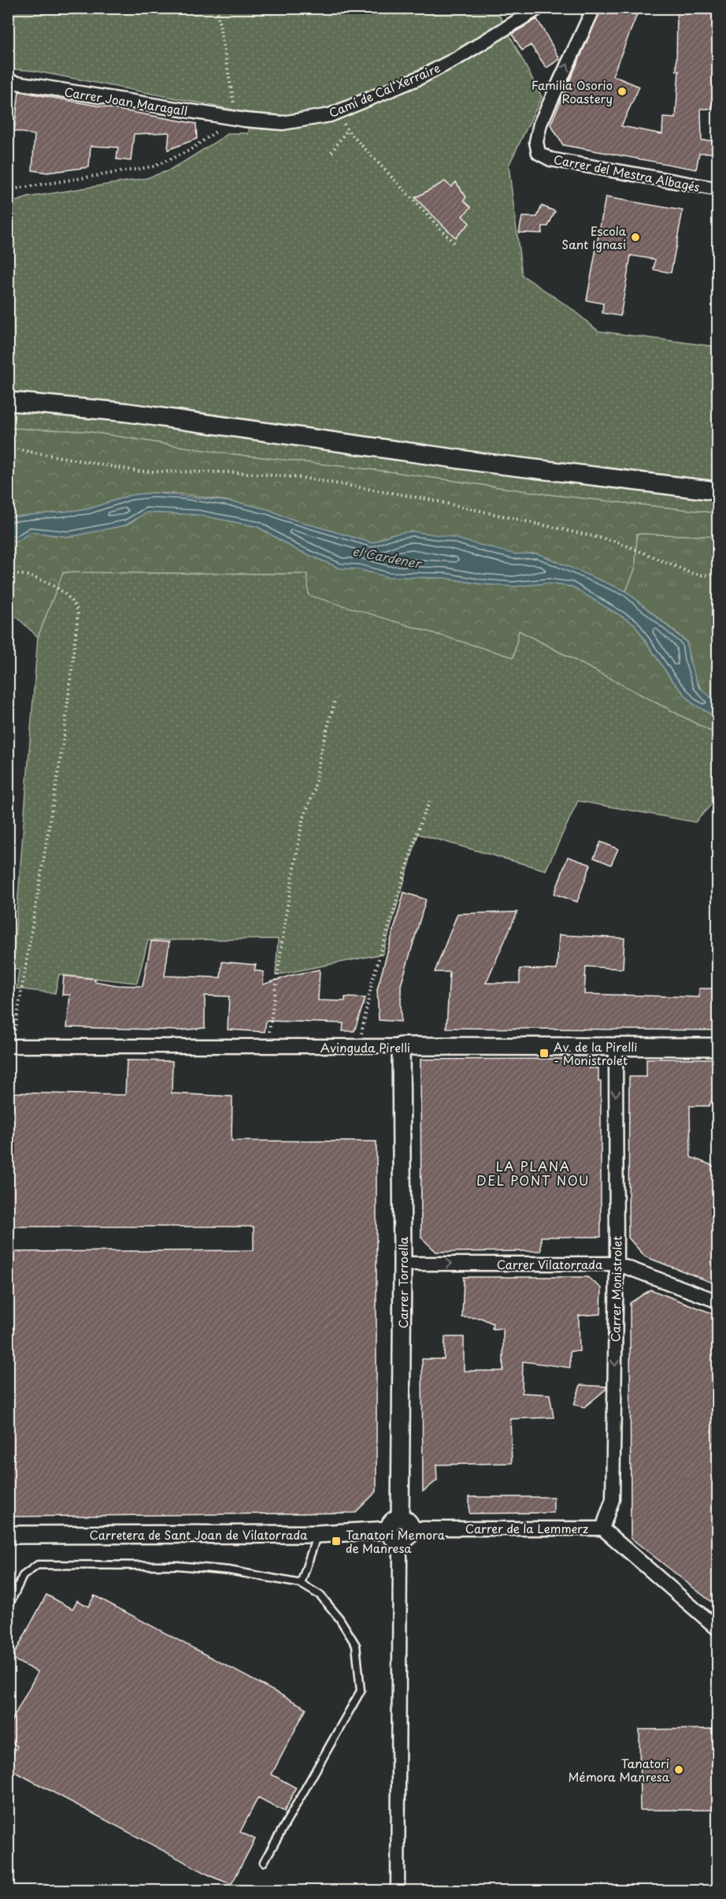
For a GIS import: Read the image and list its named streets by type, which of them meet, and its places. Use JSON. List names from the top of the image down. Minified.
{"streets":{"street":["Camí de Cal Xerraire","Carrer Joan Maragall","Carrer del Mestra Albagés","Avinguda Pirelli","Carrer Vilatorrada","Carrer Torroella","Carrer Monistrolet","Carrer de la Lemmerz","Carretera de Sant Joan de Vilatorrada"]},"crossings":[["Camí de Cal Xerraire","Carrer Joan Maragall"],["Avinguda Pirelli","Carrer Torroella"],["Avinguda Pirelli","Carrer Monistrolet"],["Carrer Vilatorrada","Carrer Torroella"],["Carrer Vilatorrada","Carrer Monistrolet"],["Carrer Torroella","Carrer de la Lemmerz"],["Carrer Monistrolet","Carrer de la Lemmerz"]],"one_way":["Carrer Vilatorrada","Carrer Monistrolet"],"districts":["LA PLANA DEL PONT NOU"],"water":["el Cardener"],"places":{"other":["Familia Osorio Roastery","Escola Sant Ignasi","Tanatori Mémora Manresa"],"transit":["Av. de la Pirelli - Monistrolet","Tanatori Memora de Manresa"]}}
